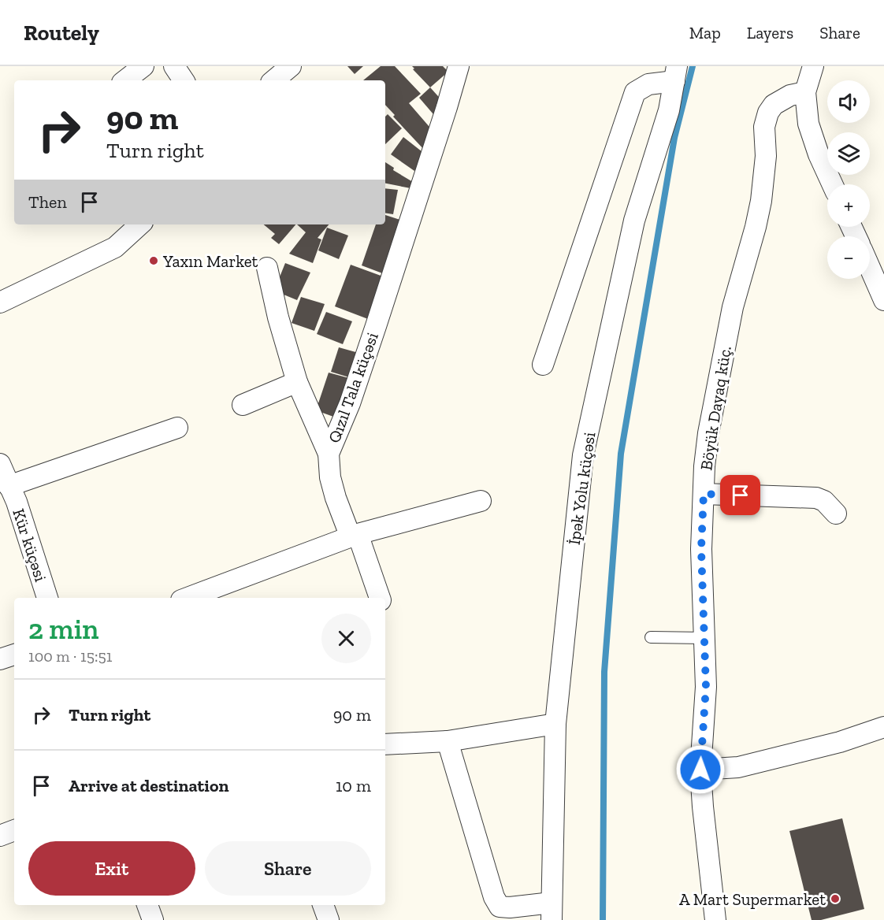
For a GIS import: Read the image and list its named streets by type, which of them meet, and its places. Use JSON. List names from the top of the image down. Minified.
{"streets":{"street":["Qızıl Tala küçəsi","Böyük Dayaq küç.","İpək Yolu küçəsi","Kür küçəsi"]},"places":["Yaxın Market","A Mart Supermarket"],"page":{"header":"Routely","nav":["Map","Layers","Share"],"map_buttons":["+","−"],"turn":["90 m","Turn right"],"then":"Then","heading":["2 min","100 m · 15:51"],"list":[{"name":"Turn right","value":"90 m"},{"name":"Arrive at destination","value":"10 m"}],"buttons":["Exit","Share"]}}
